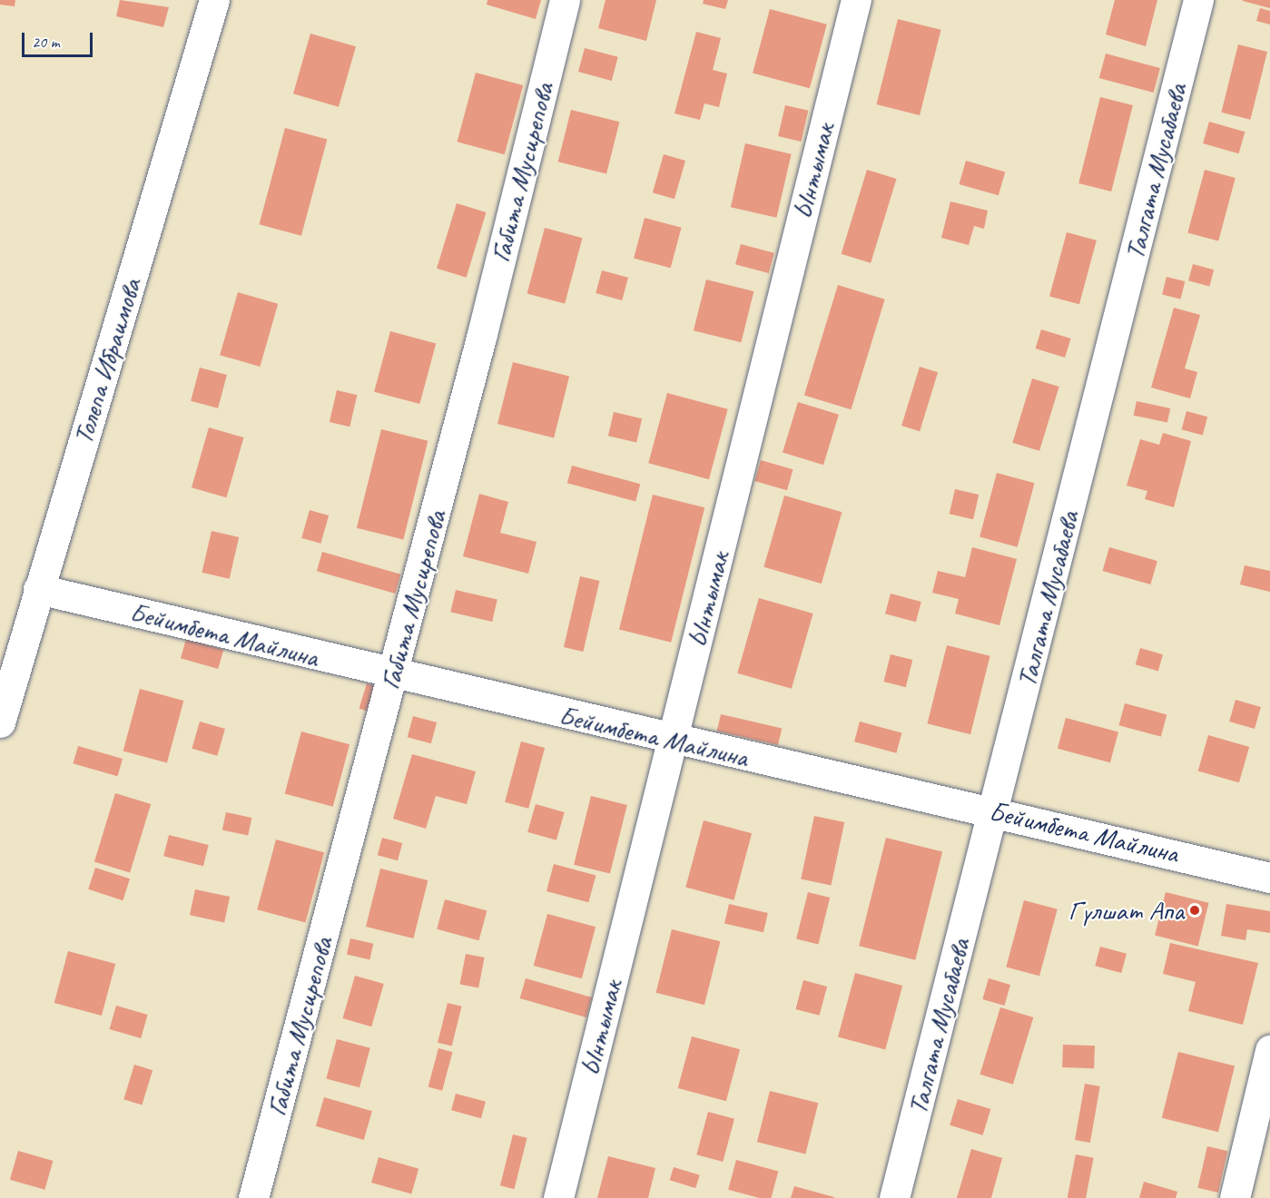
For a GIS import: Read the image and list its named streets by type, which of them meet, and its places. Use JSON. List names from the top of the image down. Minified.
{"streets":{"street":["Ынтымак","Талгата Мусабаева","Габита Мусирепова","Толепа Ибраимова","Бейимбета Майлина"]},"crossings":[["Ынтымак","Бейимбета Майлина"],["Талгата Мусабаева","Бейимбета Майлина"],["Габита Мусирепова","Бейимбета Майлина"],["Толепа Ибраимова","Бейимбета Майлина"]],"places":["Гүлшат Апа"],"scale_bar":"20 m"}
